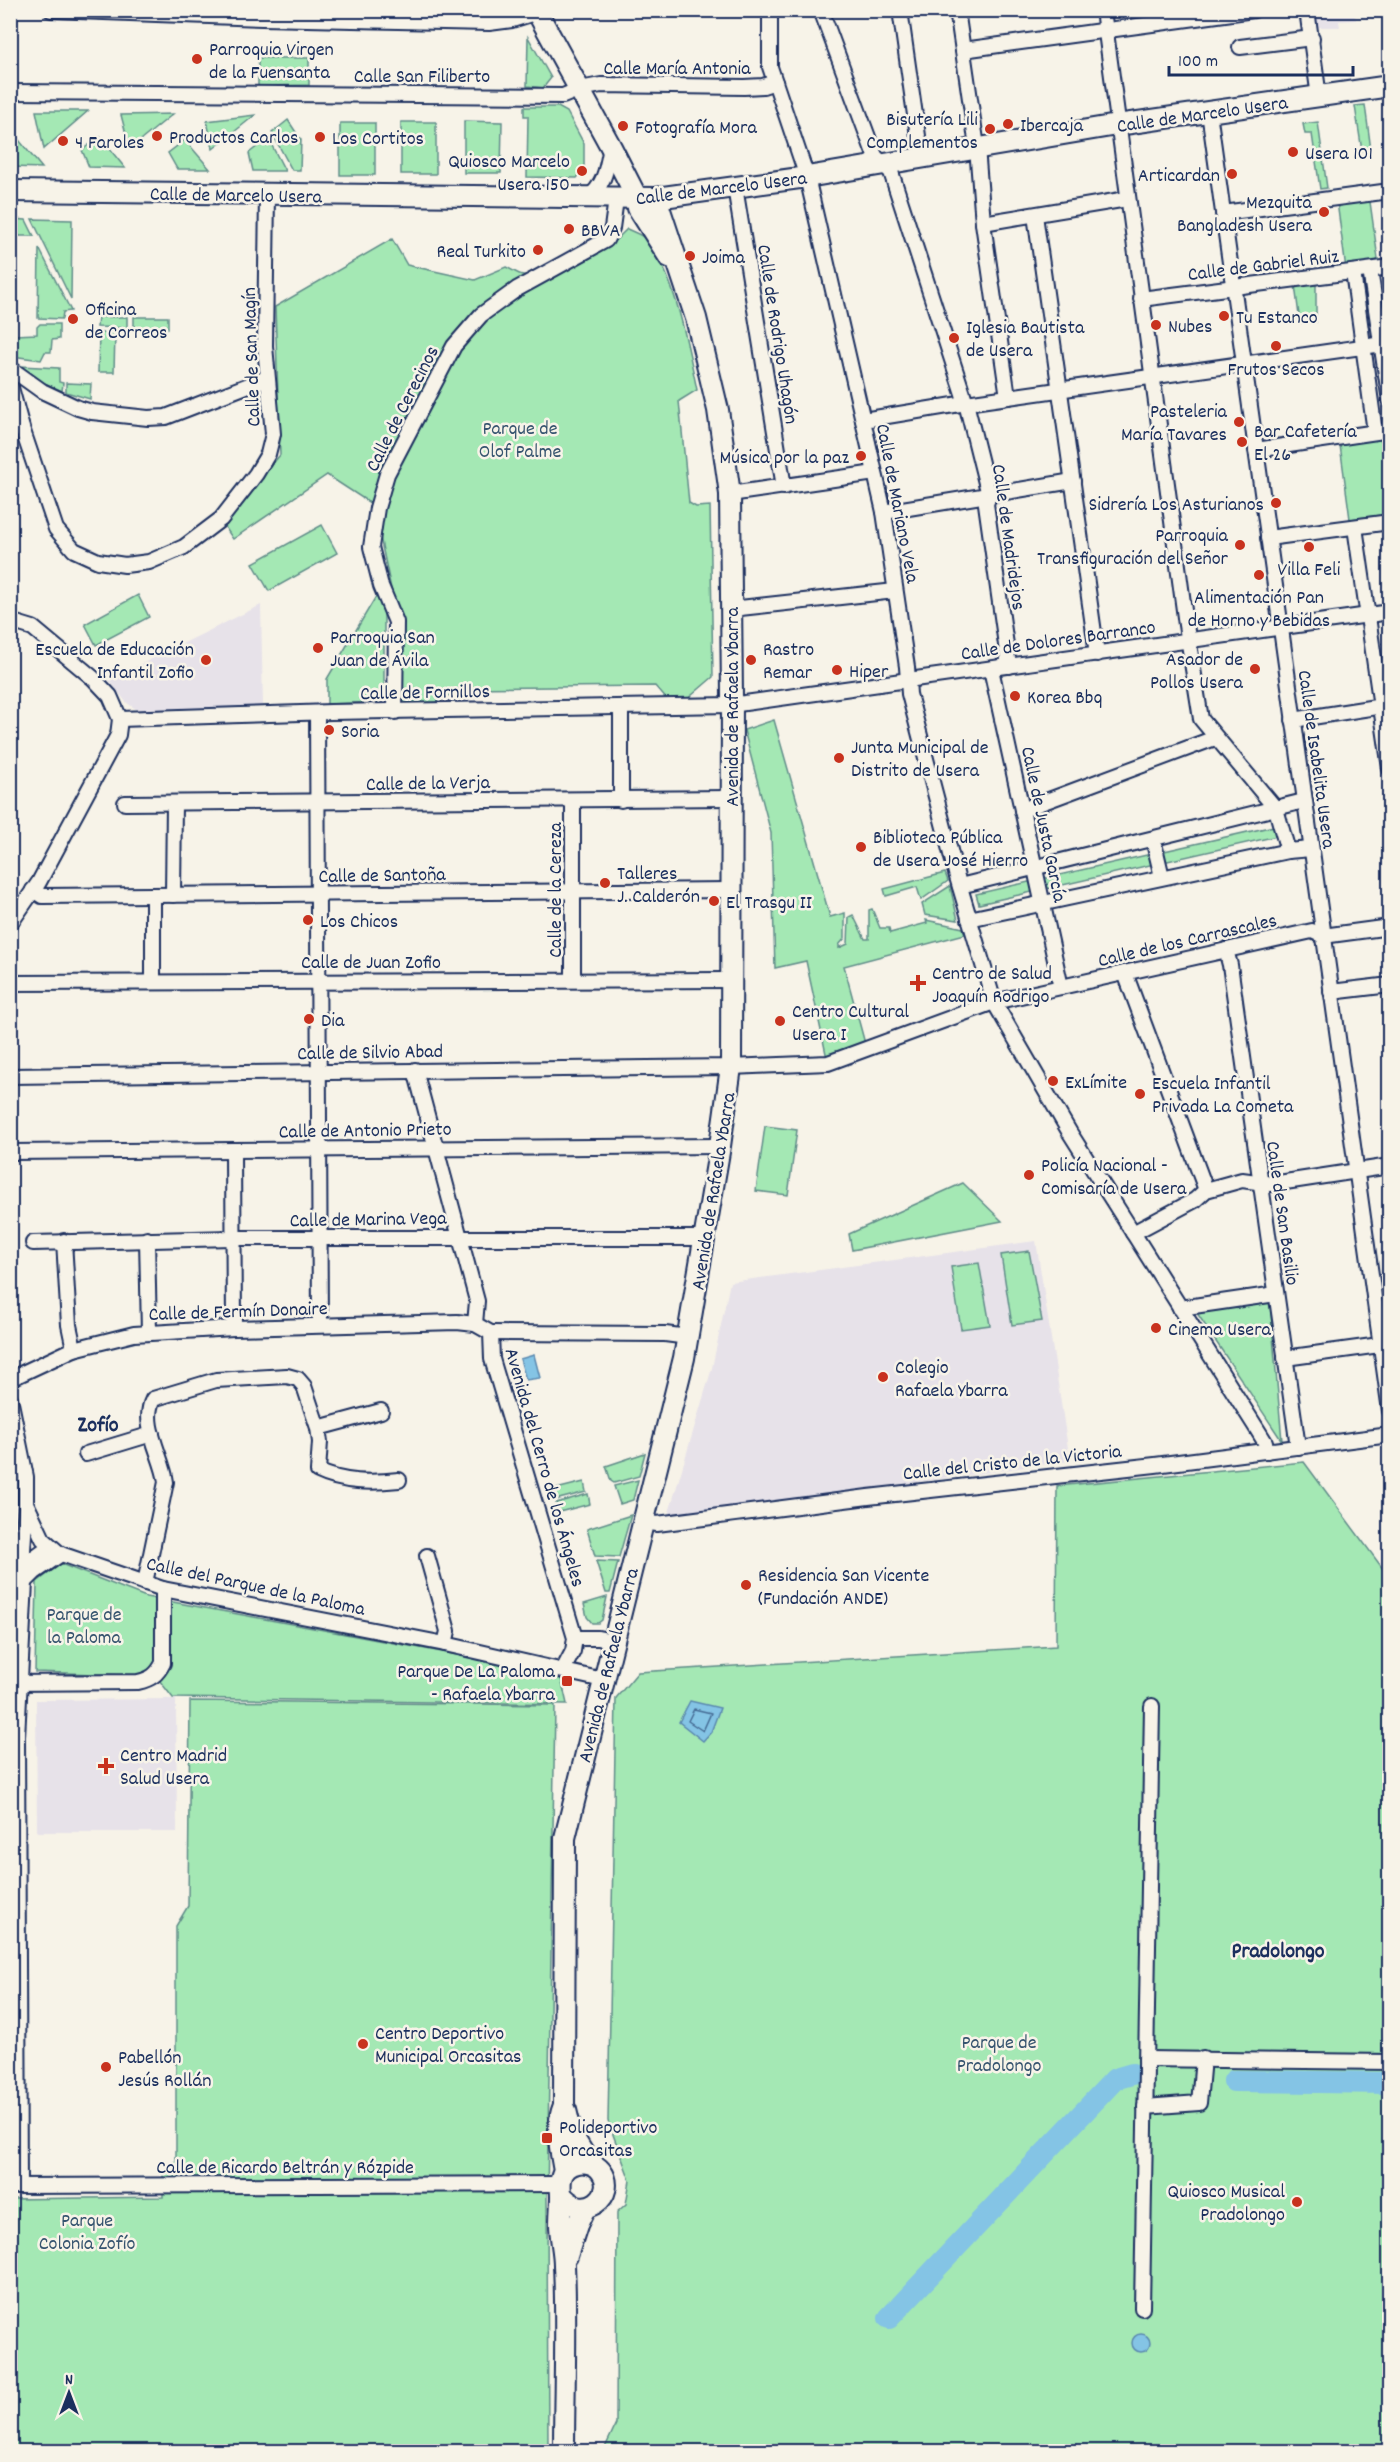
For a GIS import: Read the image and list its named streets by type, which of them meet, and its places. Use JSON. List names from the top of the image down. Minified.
{"streets":{"main road":["Calle de Marcelo Usera","Avenida de Rafaela Ybarra"],"street":["Calle María Antonia","Calle San Filiberto","Calle de Gabriel Ruiz","Calle de Rodrigo Uhagón","Calle de San Magín","Calle de Cerecinos","Calle de Mariano Vela","Calle de Madridejos","Calle de Dolores Barranco","Calle de Fornillos","Calle de Isabelita Usera","Calle de la Verja","Calle de Justa García","Calle de Santoña","Calle de la Cereza","Calle de los Carrascales","Calle de Juan Zofio","Calle de Silvio Abad","Calle de Antonio Prieto","Calle de San Basilio","Calle de Marina Vega","Calle de Fermín Donaire","Calle del Cristo de la Victoria","Avenida del Cerro de los Ángeles","Calle del Parque de la Paloma","Calle de Ricardo Beltrán y Rózpide"]},"crossings":[["Calle María Antonia","Calle San Filiberto"],["Calle María Antonia","Calle de Mariano Vela"],["Calle María Antonia","Avenida de Rafaela Ybarra"],["Calle San Filiberto","Avenida de Rafaela Ybarra"],["Calle de Marcelo Usera","Calle de Rodrigo Uhagón"],["Calle de Marcelo Usera","Calle de San Magín"],["Calle de Marcelo Usera","Calle de Cerecinos"],["Calle de Marcelo Usera","Calle de Mariano Vela"],["Calle de Marcelo Usera","Calle de Madridejos"],["Calle de Marcelo Usera","Avenida de Rafaela Ybarra"],["Calle de Marcelo Usera","Calle de Isabelita Usera"],["Calle de Gabriel Ruiz","Calle de Isabelita Usera"],["Calle de Cerecinos","Calle de Fornillos"],["Calle de Mariano Vela","Calle de Dolores Barranco"],["Calle de Mariano Vela","Calle de los Carrascales"],["Calle de Mariano Vela","Calle de Silvio Abad"],["Calle de Mariano Vela","Calle del Cristo de la Victoria"],["Calle de Madridejos","Calle de Dolores Barranco"],["Calle de Dolores Barranco","Calle de Fornillos"],["Calle de Dolores Barranco","Avenida de Rafaela Ybarra"],["Calle de Dolores Barranco","Calle de Isabelita Usera"],["Calle de Dolores Barranco","Calle de Justa García"],["Calle de Fornillos","Avenida de Rafaela Ybarra"],["Avenida de Rafaela Ybarra","Calle de la Verja"],["Avenida de Rafaela Ybarra","Calle de Santoña"],["Avenida de Rafaela Ybarra","Calle de Juan Zofio"],["Avenida de Rafaela Ybarra","Calle de Silvio Abad"],["Avenida de Rafaela Ybarra","Calle de Antonio Prieto"],["Avenida de Rafaela Ybarra","Calle de Marina Vega"],["Avenida de Rafaela Ybarra","Calle del Cristo de la Victoria"],["Avenida de Rafaela Ybarra","Calle del Parque de la Paloma"],["Avenida de Rafaela Ybarra","Calle de Ricardo Beltrán y Rózpide"],["Calle de Isabelita Usera","Calle de los Carrascales"],["Calle de la Verja","Calle de la Cereza"],["Calle de Justa García","Calle de los Carrascales"],["Calle de Santoña","Calle de la Cereza"],["Calle de la Cereza","Calle de Juan Zofio"],["Calle de los Carrascales","Calle de Silvio Abad"],["Calle de los Carrascales","Calle de San Basilio"],["Calle de San Basilio","Calle del Cristo de la Victoria"],["Calle de Fermín Donaire","Avenida del Cerro de los Ángeles"]],"districts":["Zofío","Pradolongo"],"parks":["Parque de Olof Palme","Parque de la Paloma","Parque de Pradolongo","Parque Colonia Zofío"],"places":{"other":["Parroquia Virgen de la Fuensanta","Ibercaja","Fotografía Mora","Bisutería Lili Complementos","Productos Carlos","Los Cortitos","4 Faroles","Usera 101","Quiosco Marcelo Usera 150","Articardan","Mezquita Bangladesh Usera","BBVA","Real Turkito","Joima","Tu Estanco","Oficina de Correos","Nubes","Iglesia Bautista de Usera","Frutos Secos","Pasteleria María Tavares","Bar Cafetería El 26","Música por la paz","Sidrería Los Asturianos","Parroquia Transfiguración del Señor","Villa Feli","Alimentación Pan de Horno y Bebidas","Parroquia San Juan de Ávila","Escuela de Educación Infantil Zofio","Rastro Remar","Asador de Pollos Usera","Hiper","Korea Bbq","Soria","Junta Municipal de Distrito de Usera","Biblioteca Pública de Usera José Hierro","Talleres J. Calderón","El Trasgu II","Los Chicos","Dia","Centro Cultural Usera I","ExLímite","Escuela Infantil Privada La Cometa","Policía Nacional - Comisaría de Usera","Cinema Usera","Colegio Rafaela Ybarra","Residencia San Vicente (Fundación ANDE)","Centro Deportivo Municipal Orcasitas","Pabellón Jesús Rollán","Quiosco Musical Pradolongo"],"health":["Centro de Salud Joaquín Rodrigo","Centro Madrid Salud Usera"],"transit":["Parque De La Paloma - Rafaela Ybarra","Polideportivo Orcasitas"]},"scale_bar":"100 m","north":"top"}
